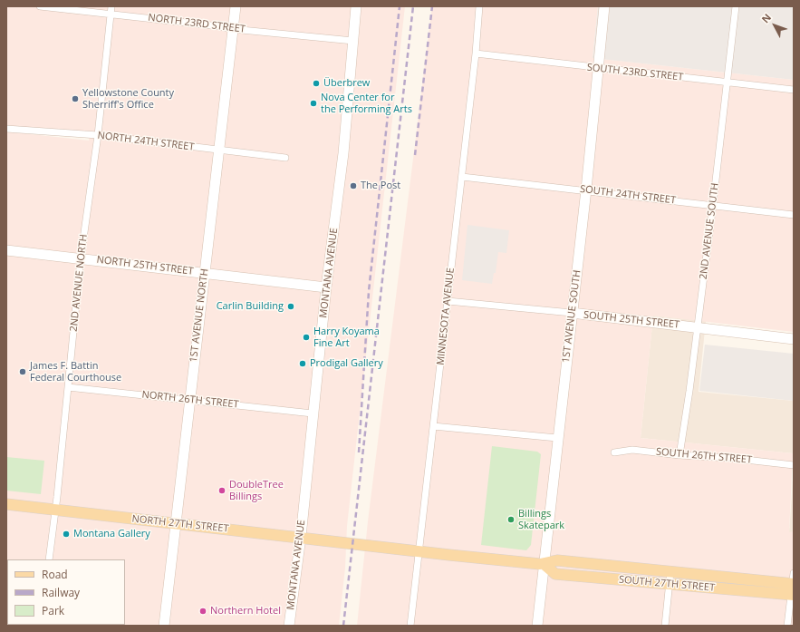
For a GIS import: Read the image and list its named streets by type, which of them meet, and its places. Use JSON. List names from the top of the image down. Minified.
{"streets":{"main road":["NORTH 25TH STREET","MONTANA AVENUE","1ST AVENUE NORTH","1ST AVENUE SOUTH","SOUTH 25TH STREET","NORTH 27TH STREET","SOUTH 27TH STREET"],"street":["NORTH 23RD STREET","SOUTH 23RD STREET","NORTH 24TH STREET","SOUTH 24TH STREET","2ND AVENUE SOUTH","2ND AVENUE NORTH","MINNESOTA AVENUE","NORTH 26TH STREET","SOUTH 26TH STREET"]},"crossings":[["NORTH 23RD STREET","MONTANA AVENUE"],["NORTH 23RD STREET","2ND AVENUE NORTH"],["NORTH 23RD STREET","1ST AVENUE NORTH"],["SOUTH 23RD STREET","2ND AVENUE SOUTH"],["SOUTH 23RD STREET","MINNESOTA AVENUE"],["SOUTH 23RD STREET","1ST AVENUE SOUTH"],["NORTH 24TH STREET","2ND AVENUE NORTH"],["NORTH 24TH STREET","1ST AVENUE NORTH"],["SOUTH 24TH STREET","2ND AVENUE SOUTH"],["SOUTH 24TH STREET","MINNESOTA AVENUE"],["SOUTH 24TH STREET","1ST AVENUE SOUTH"],["2ND AVENUE SOUTH","SOUTH 25TH STREET"],["2ND AVENUE SOUTH","SOUTH 26TH STREET"],["NORTH 25TH STREET","MONTANA AVENUE"],["NORTH 25TH STREET","2ND AVENUE NORTH"],["NORTH 25TH STREET","1ST AVENUE NORTH"],["MONTANA AVENUE","NORTH 26TH STREET"],["MONTANA AVENUE","NORTH 27TH STREET"],["2ND AVENUE NORTH","NORTH 26TH STREET"],["2ND AVENUE NORTH","NORTH 27TH STREET"],["1ST AVENUE NORTH","NORTH 26TH STREET"],["1ST AVENUE NORTH","NORTH 27TH STREET"],["MINNESOTA AVENUE","SOUTH 25TH STREET"],["MINNESOTA AVENUE","SOUTH 27TH STREET"],["1ST AVENUE SOUTH","SOUTH 25TH STREET"],["1ST AVENUE SOUTH","SOUTH 27TH STREET"],["NORTH 27TH STREET","SOUTH 27TH STREET"]],"places":["Überbrew","Yellowstone County Sherriff's Office","Nova Center for the Performing Arts","The Post","Carlin Building","Harry Koyama Fine Art","Prodigal Gallery","James F. Battin Federal Courthouse","DoubleTree Billings","Billings Skatepark","Montana Gallery","Northern Hotel"],"legend":["Road","Railway","Park"],"north":"top left"}
